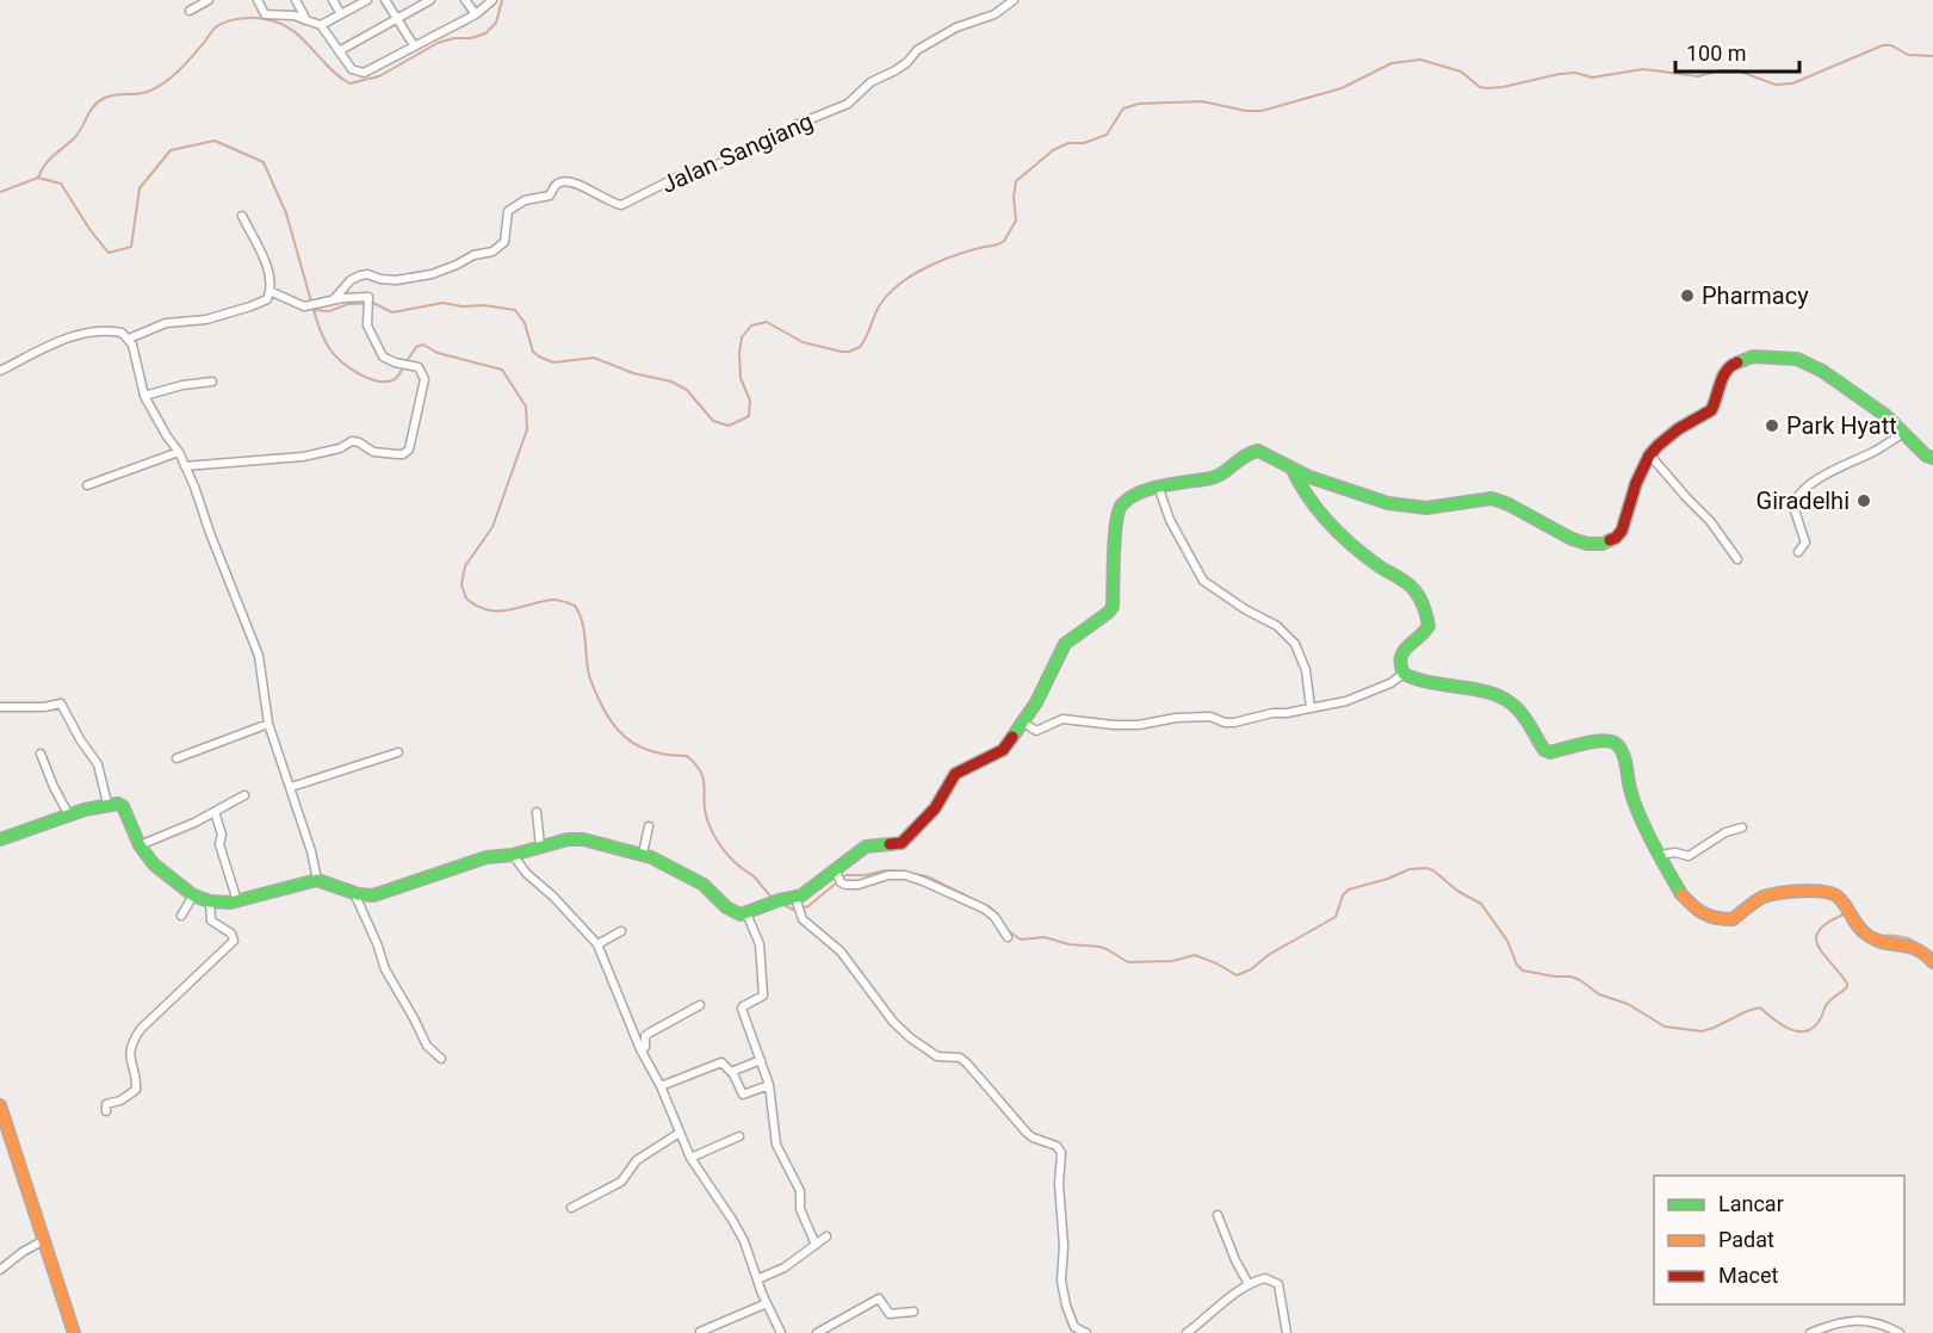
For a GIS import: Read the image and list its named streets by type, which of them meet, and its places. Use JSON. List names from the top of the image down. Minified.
{"streets":{"street":["Jalan Sangiang"]},"places":["Pharmacy","Park Hyatt","Giradelhi"],"legend":["Lancar","Padat","Macet"],"scale_bar":"100 m"}
